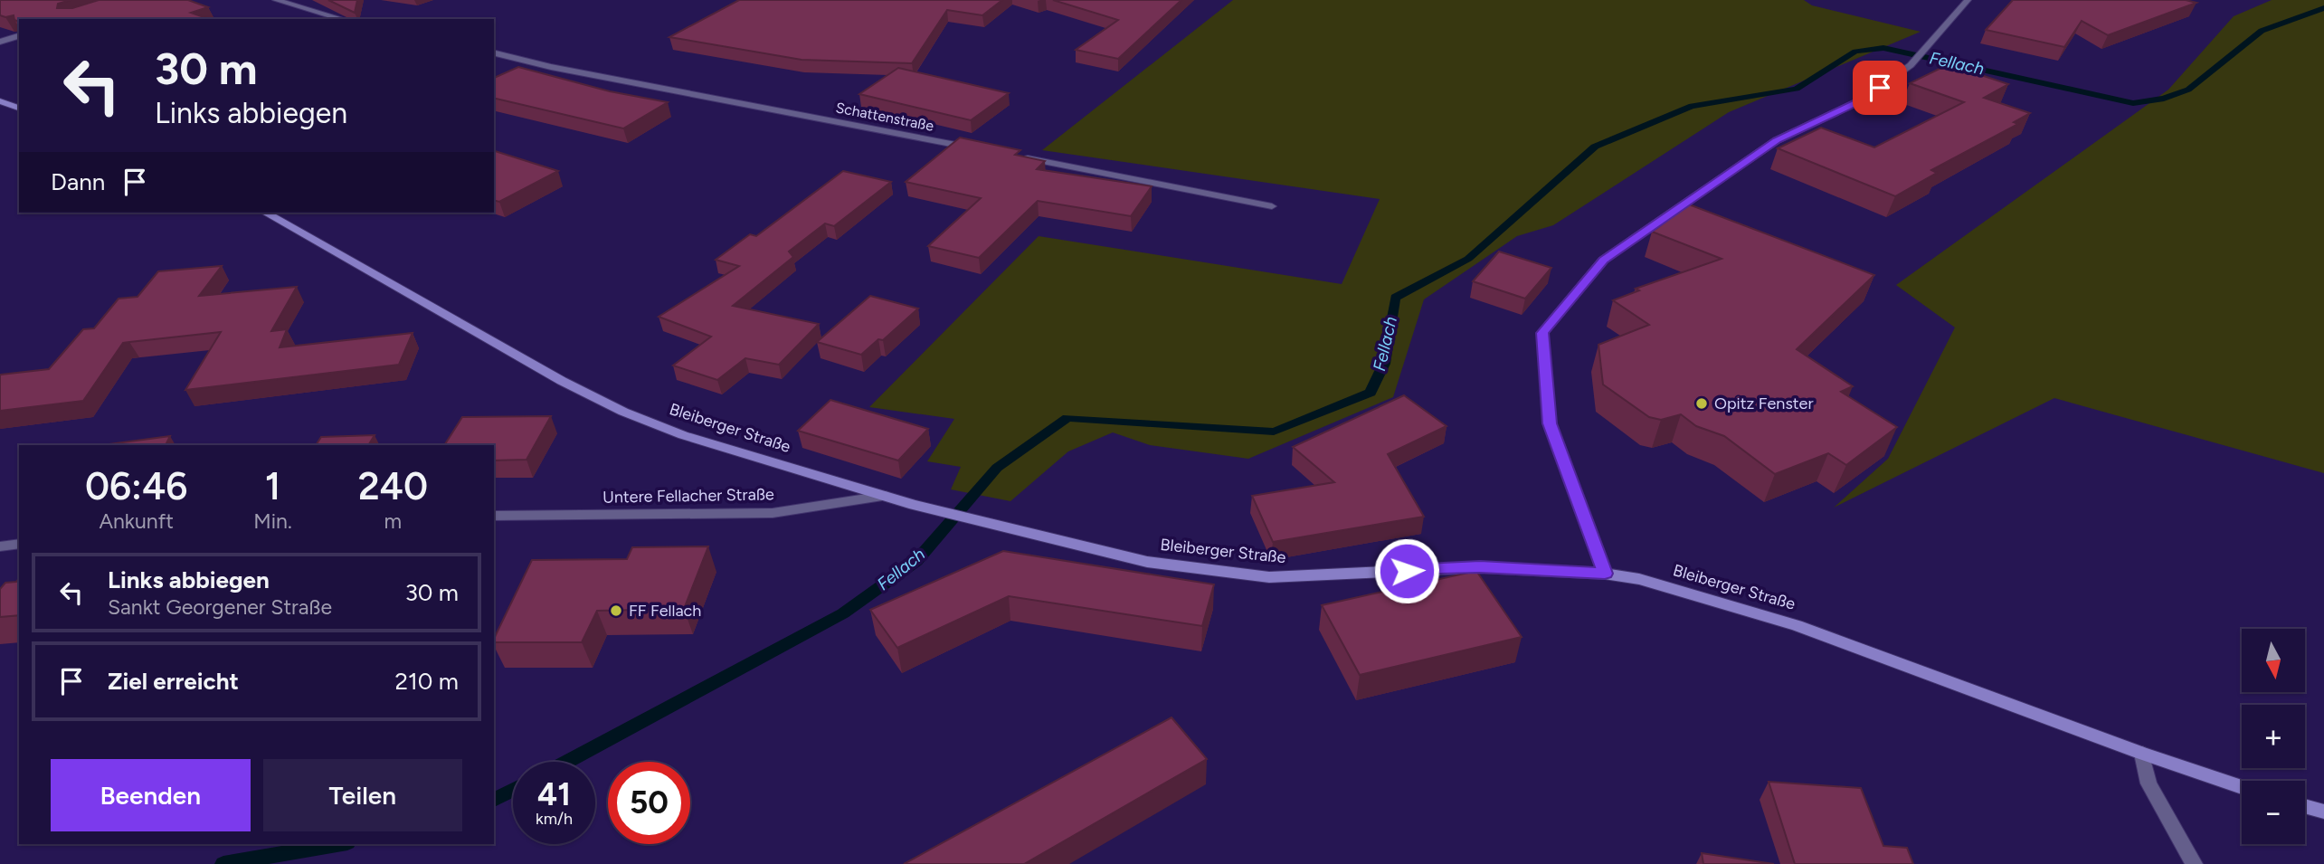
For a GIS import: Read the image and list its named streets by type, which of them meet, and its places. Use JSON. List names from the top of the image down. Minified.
{"streets":{"main road":["Bleiberger Straße"],"street":["Schattenstraße","Untere Fellacher Straße"]},"crossings":[["Bleiberger Straße","Untere Fellacher Straße"]],"water":["Fellach"],"places":["Opitz Fenster","FF Fellach"],"north":"bottom","page":{"turn":["30 m","Links abbiegen"],"then":"Dann","eta":["06:46","Ankunft","1","Min.","240","m"],"list":[{"name":"Links abbiegen","note":"Sankt Georgener Straße","value":"30 m"},{"name":"Ziel erreicht","value":"210 m"}],"map_buttons":["+","−"],"buttons":["Beenden","Teilen"],"speed":"41 km/h","limit":"50"}}
